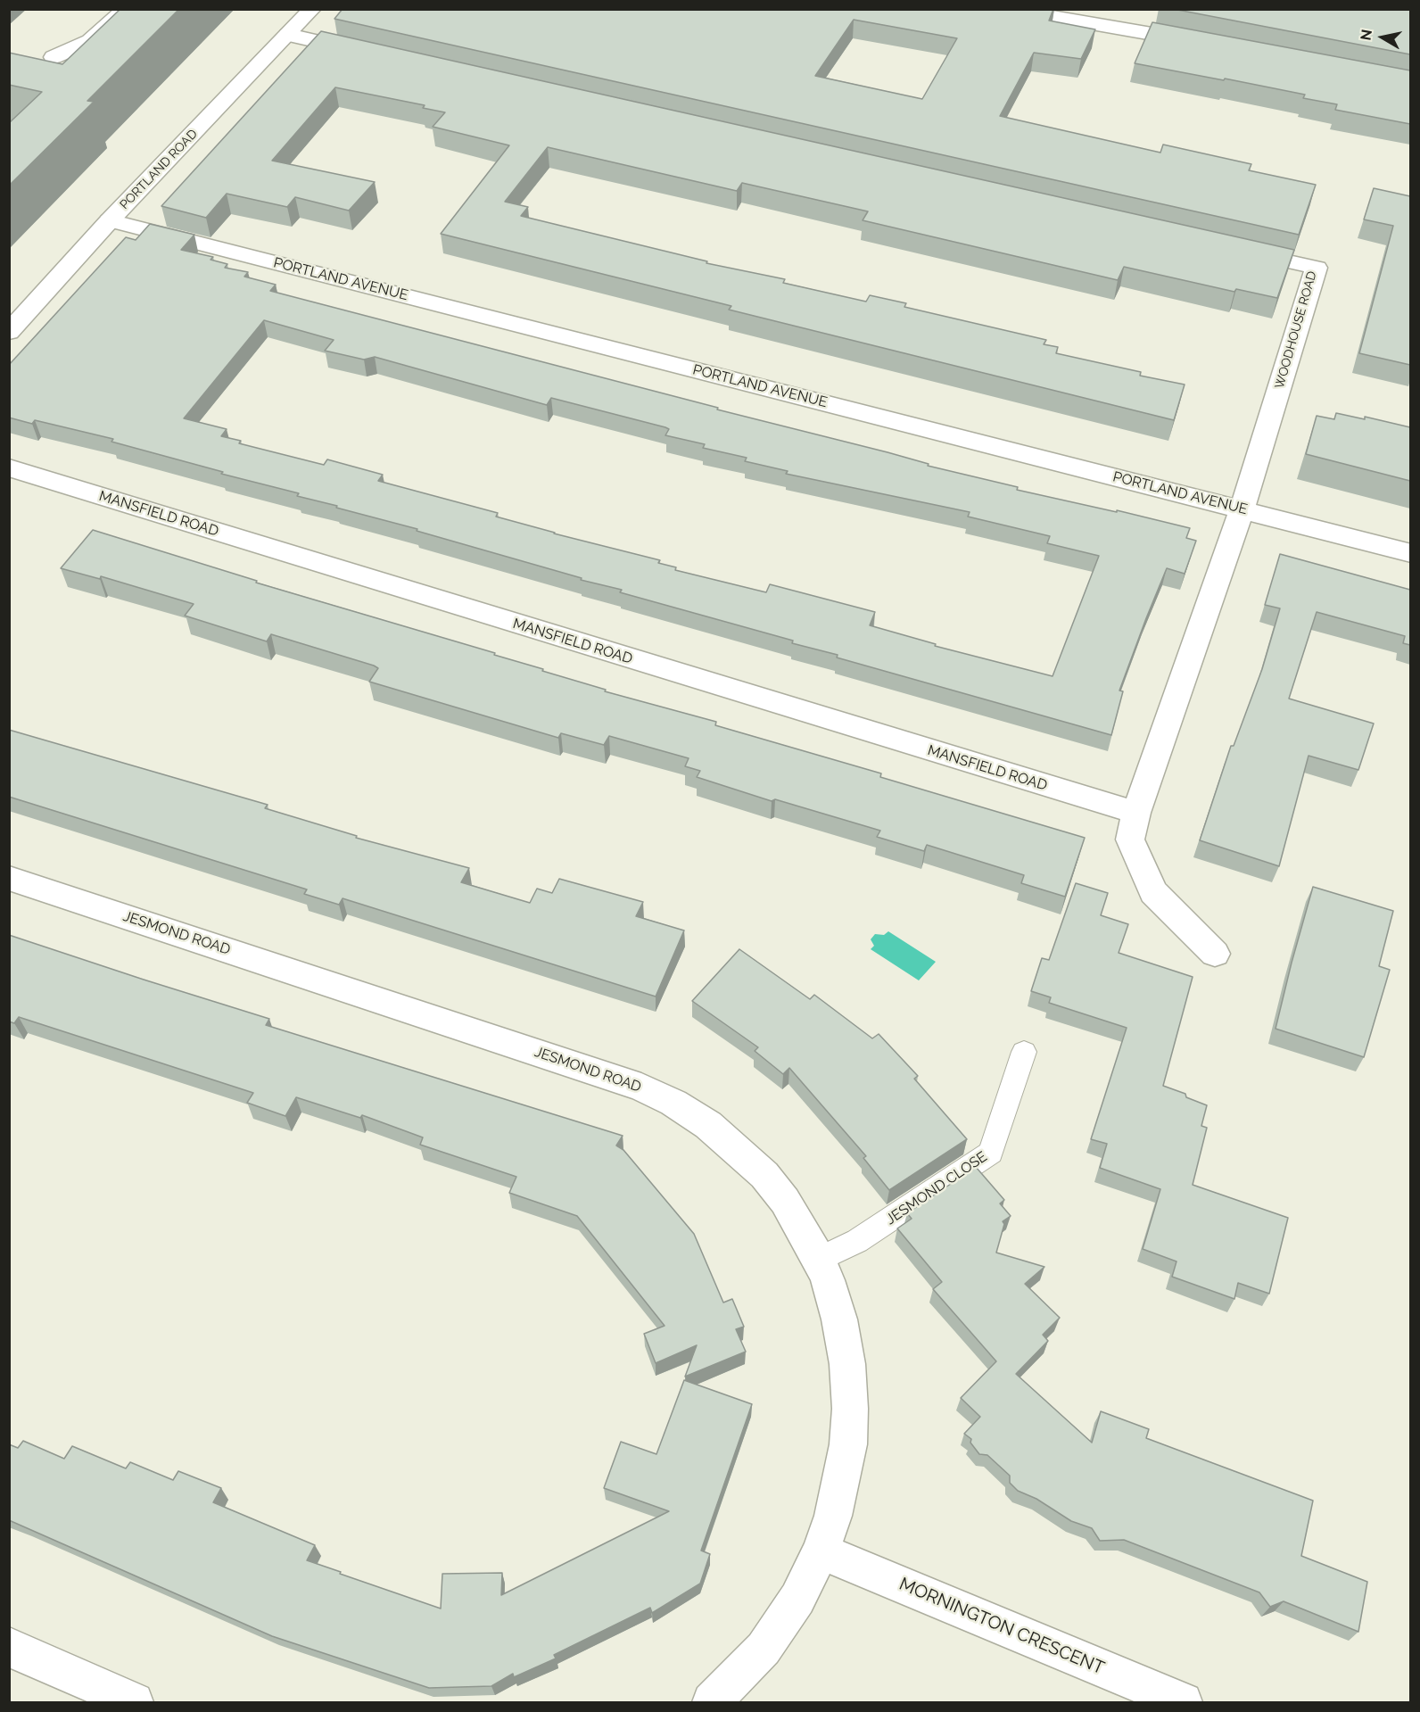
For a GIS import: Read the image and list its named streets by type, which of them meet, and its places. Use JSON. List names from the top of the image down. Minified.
{"streets":{"street":["PORTLAND ROAD","PORTLAND AVENUE","WOODHOUSE ROAD","MANSFIELD ROAD","JESMOND ROAD","MORNINGTON CRESCENT"],"lane":["JESMOND CLOSE"]},"crossings":[["PORTLAND ROAD","PORTLAND AVENUE"],["PORTLAND AVENUE","WOODHOUSE ROAD"],["JESMOND ROAD","JESMOND CLOSE"],["JESMOND ROAD","MORNINGTON CRESCENT"]],"north":"left"}
